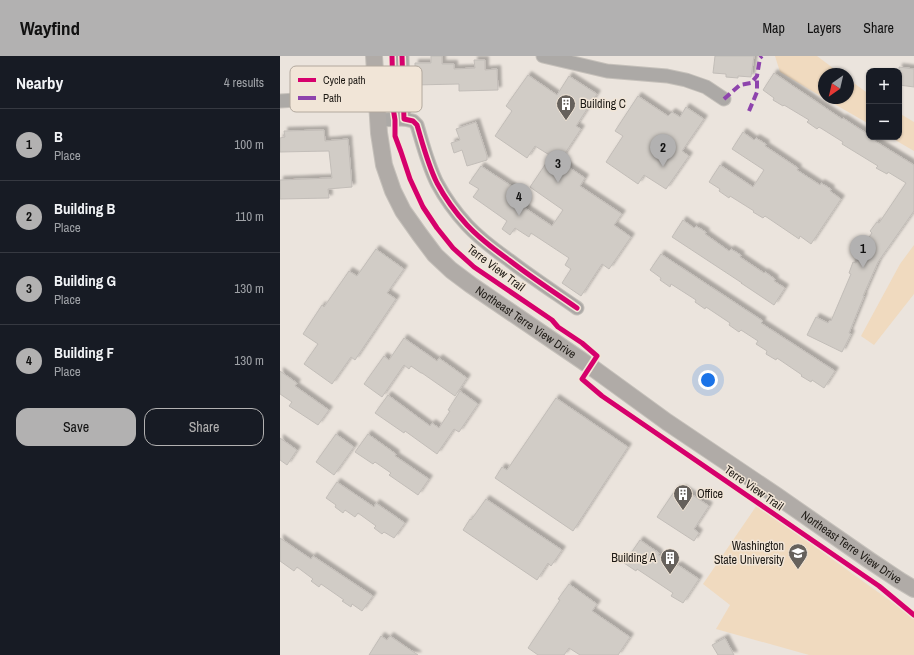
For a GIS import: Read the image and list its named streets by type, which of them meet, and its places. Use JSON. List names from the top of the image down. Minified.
{"streets":{"main road":["Northeast Terre View Drive"],"cycle path":["Terre View Trail"]},"places":{"building":["Building C","Office","Building A"],"school or university":["Washington State University"]},"legend":["Cycle path","Path"],"north":"bottom left","page":{"header":"Wayfind","nav":["Map","Layers","Share"],"heading":["Nearby","4 results"],"map_buttons":["+","−"],"list":[{"mark":"1","name":"B","note":"Place","value":"100 m"},{"mark":"2","name":"Building B","note":"Place","value":"110 m"},{"mark":"3","name":"Building G","note":"Place","value":"130 m"},{"mark":"4","name":"Building F","note":"Place","value":"130 m"}],"pins":["2","3","4","1"],"buttons":["Save","Share"]}}
